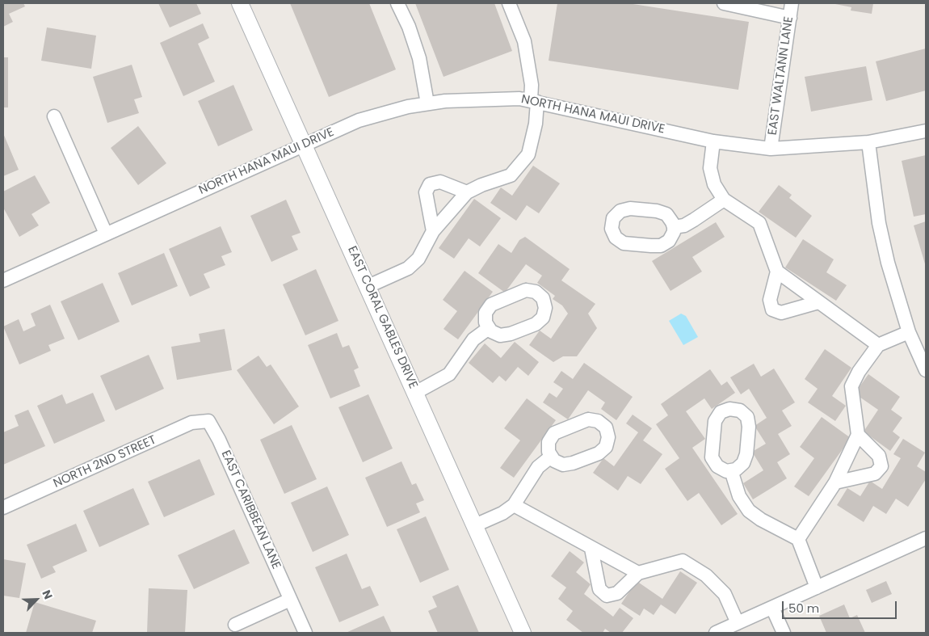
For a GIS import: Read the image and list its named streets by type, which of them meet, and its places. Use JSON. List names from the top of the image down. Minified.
{"streets":{"street":["EAST WALTANN LANE","NORTH HANA MAUI DRIVE","EAST CORAL GABLES DRIVE","NORTH 2ND STREET","EAST CARIBBEAN LANE"]},"crossings":[["EAST WALTANN LANE","NORTH HANA MAUI DRIVE"],["NORTH HANA MAUI DRIVE","EAST CORAL GABLES DRIVE"],["NORTH 2ND STREET","EAST CARIBBEAN LANE"]],"scale_bar":"50 m","north":"top right"}
